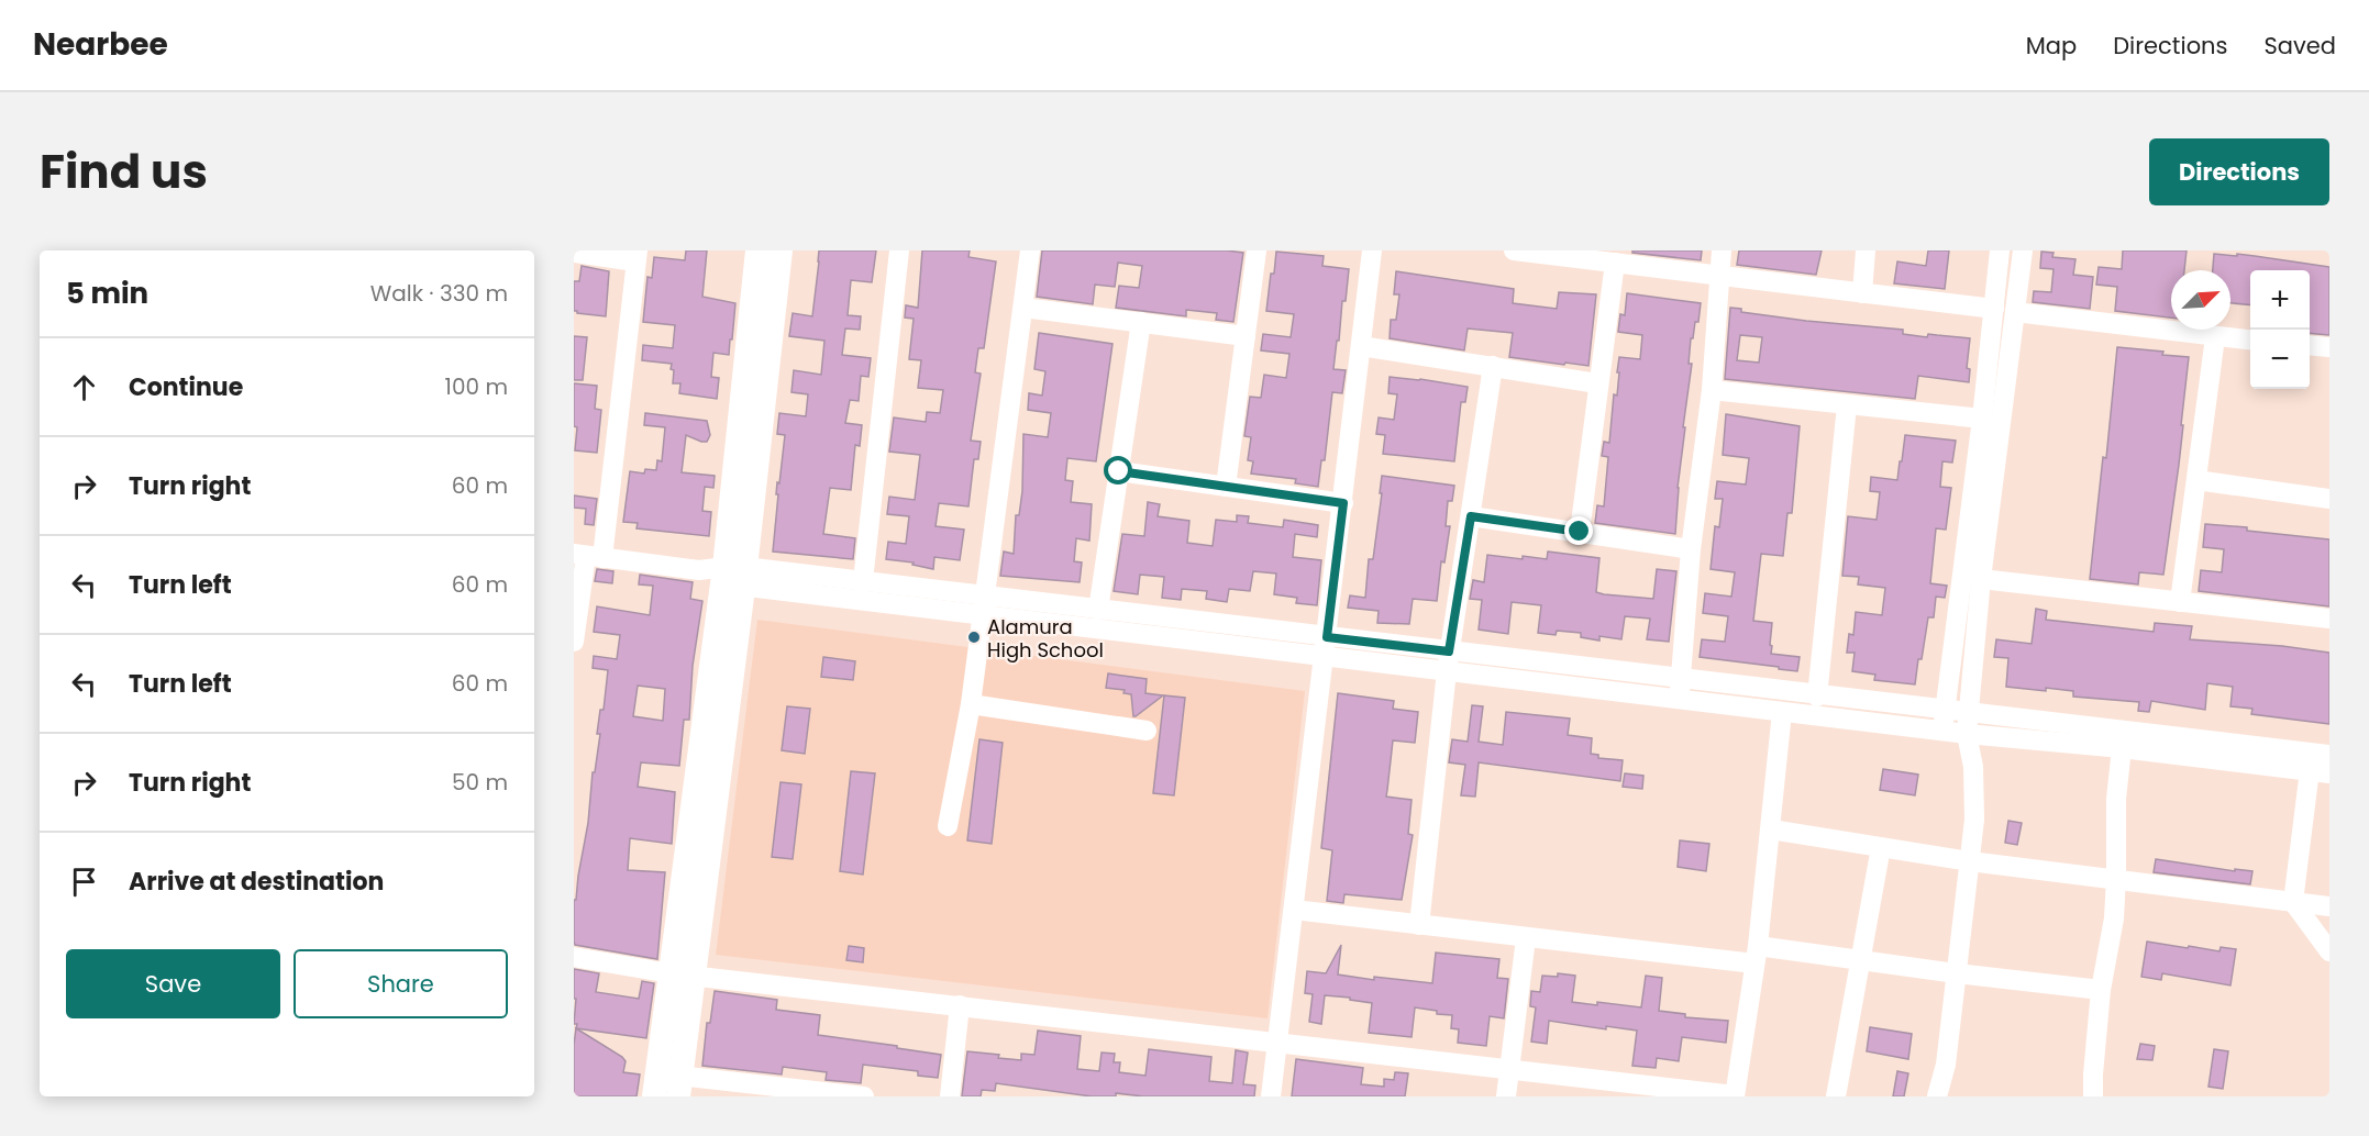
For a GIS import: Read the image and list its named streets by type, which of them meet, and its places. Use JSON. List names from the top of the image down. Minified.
{"places":["Alamura High School"],"north":"top right","page":{"header":"Nearbee","nav":["Map","Directions","Saved"],"title":"Find us","buttons":["Directions",["Save","Share"]],"heading":["5 min","Walk · 330 m"],"map_buttons":["+","−"],"list":[["Continue","100 m"],["Turn right","60 m"],["Turn left","60 m"],["Turn left","60 m"],["Turn right","50 m"],"Arrive at destination"]}}
